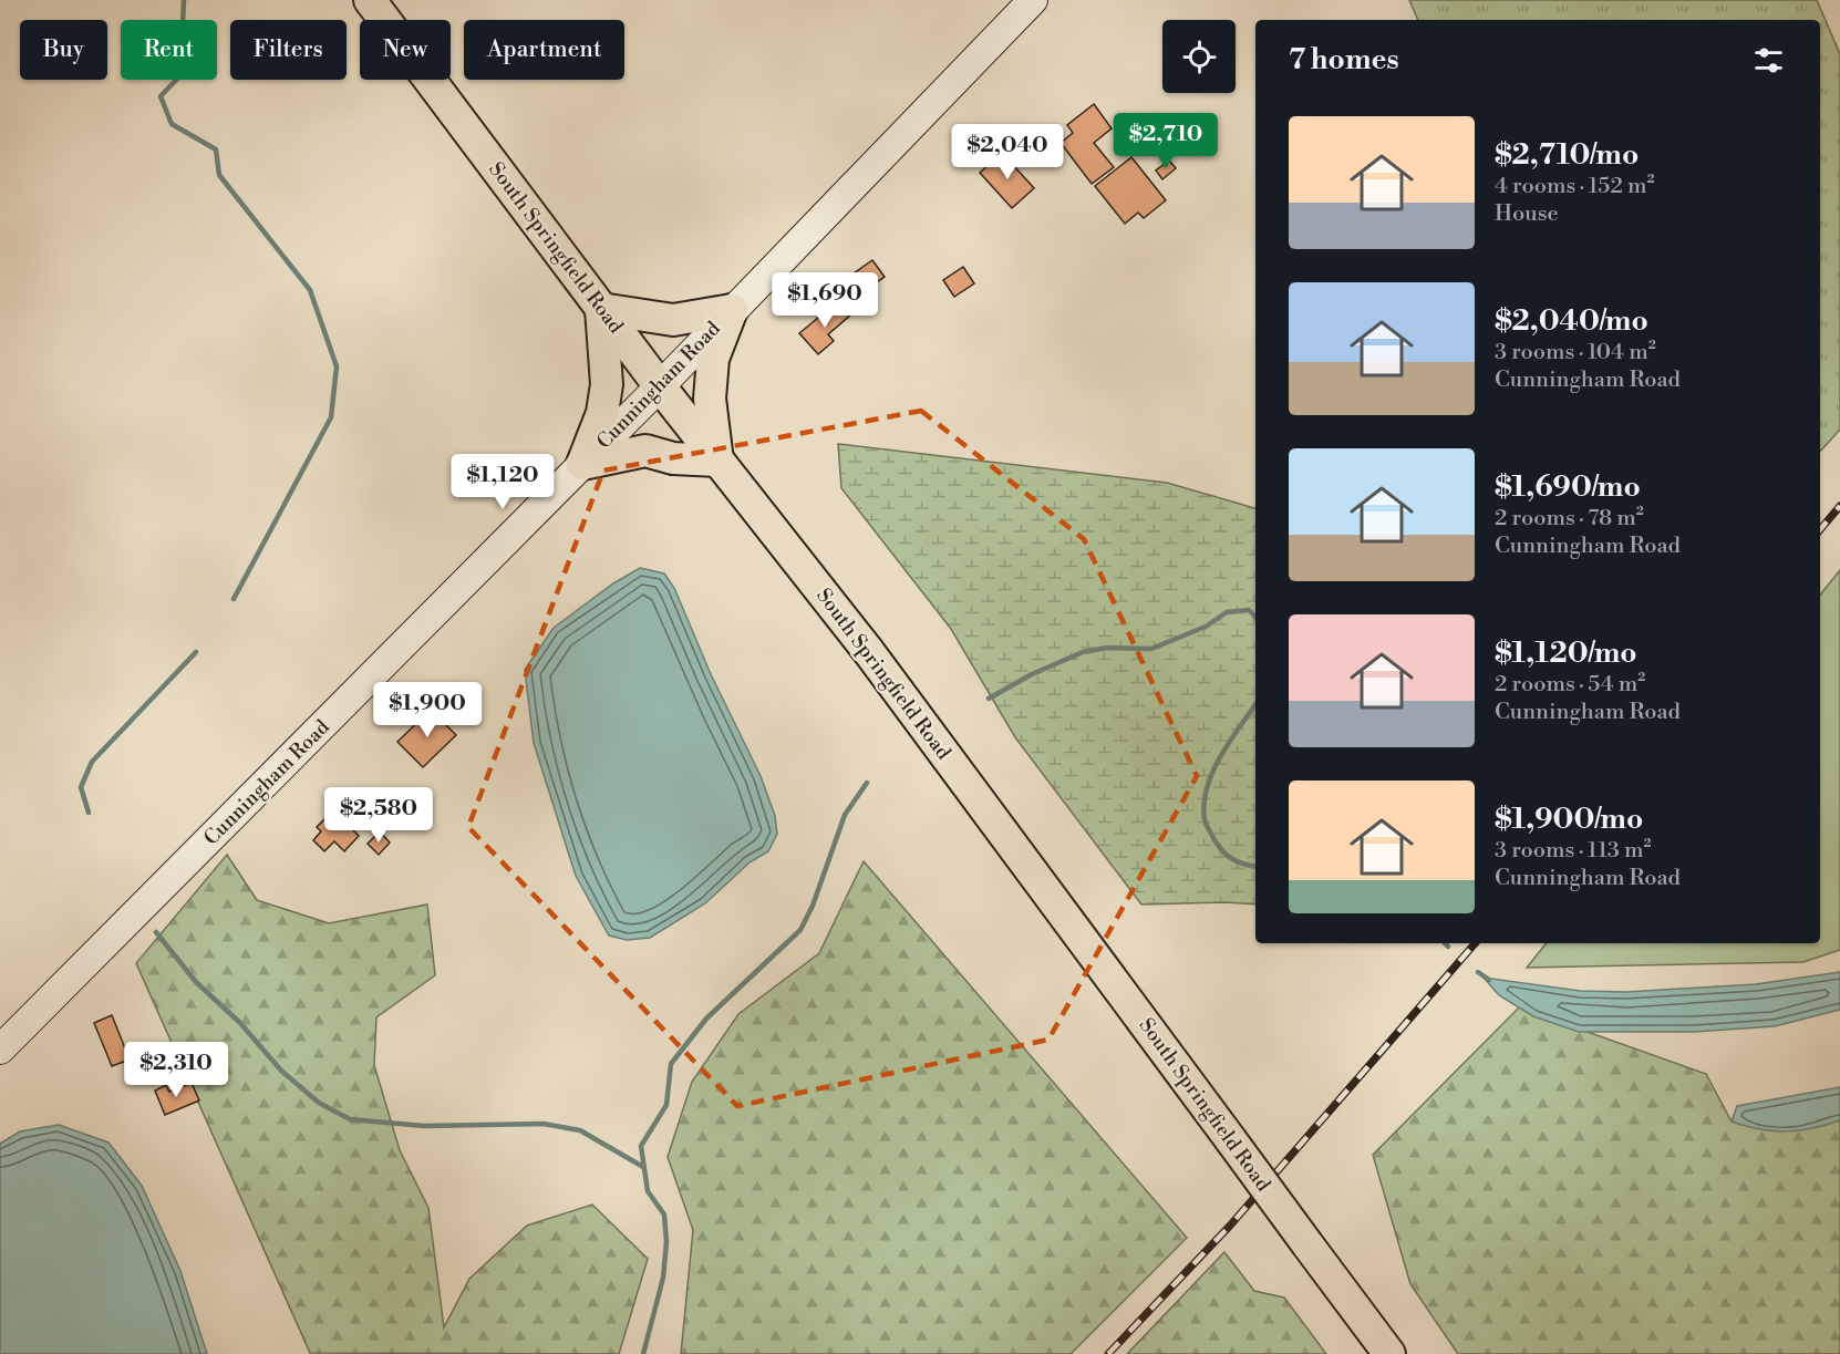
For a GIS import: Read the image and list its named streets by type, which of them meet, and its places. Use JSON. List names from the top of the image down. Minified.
{"streets":{"main road":["South Springfield Road","Cunningham Road"]},"crossings":[["South Springfield Road","Cunningham Road"]],"page":{"chip":["Buy","Rent","Filters","New","Apartment"],"heading":"7 homes","list":[{"name":"$2,710/mo","note":"4 rooms · 152 m² · House"},{"name":"$2,040/mo","note":"3 rooms · 104 m² · Cunningham Road"},{"name":"$1,690/mo","note":"2 rooms · 78 m² · Cunningham Road"},{"name":"$1,120/mo","note":"2 rooms · 54 m² · Cunningham Road"},{"name":"$1,900/mo","note":"3 rooms · 113 m² · Cunningham Road"}],"price":["$2,710","$2,040","$1,690","$1,120","$1,900","$2,580","$2,310"]}}
